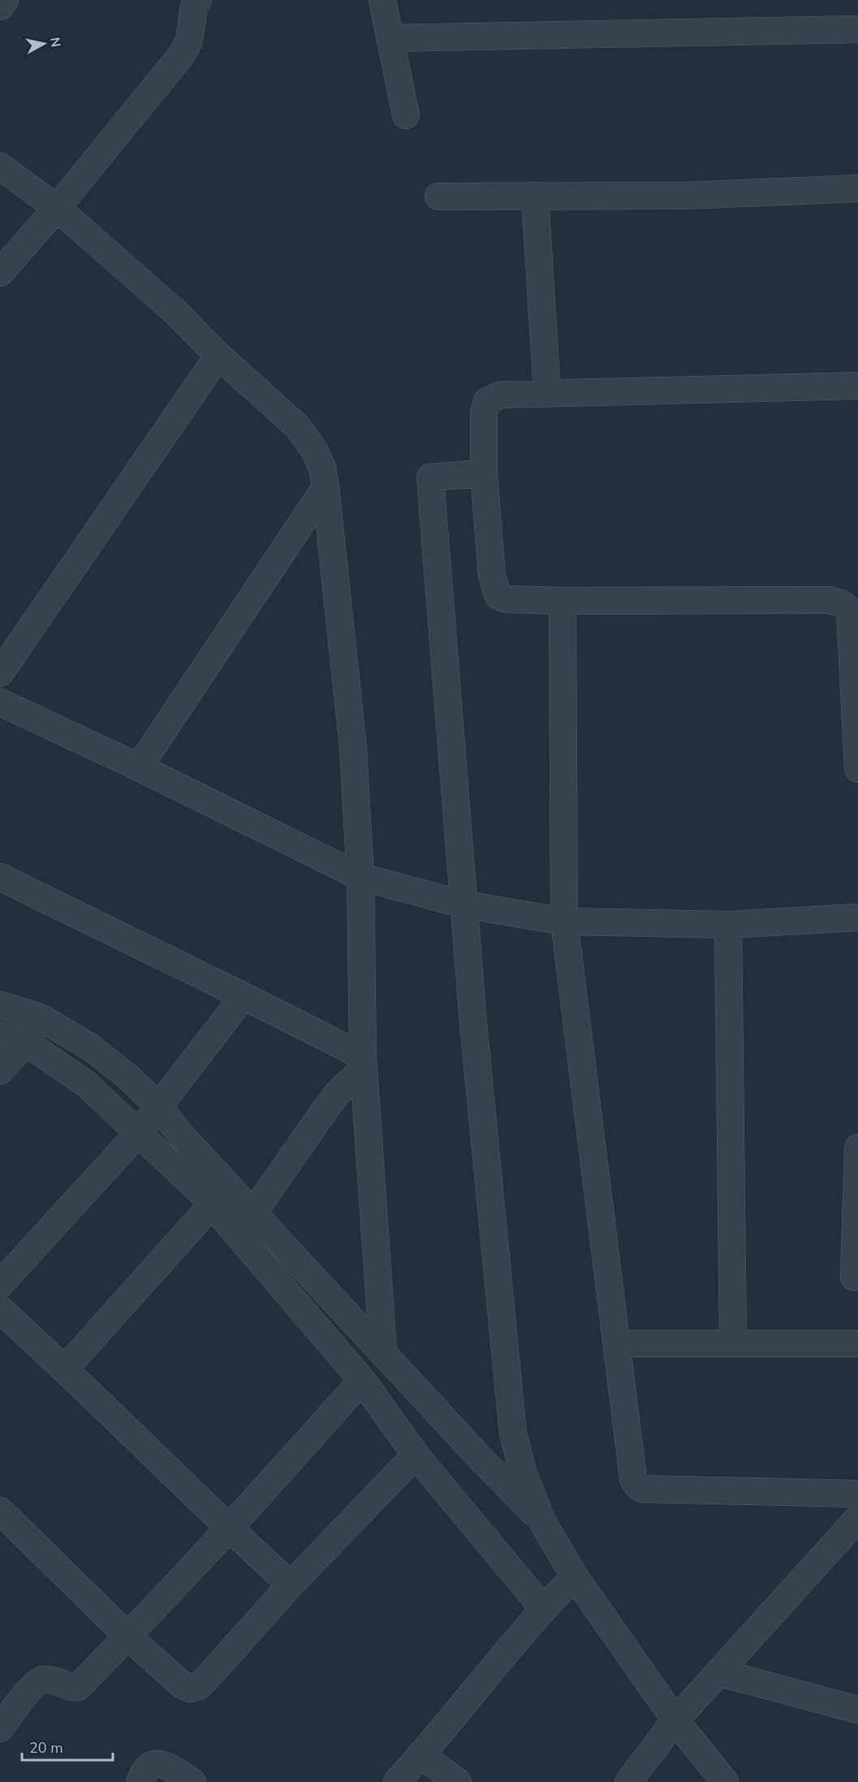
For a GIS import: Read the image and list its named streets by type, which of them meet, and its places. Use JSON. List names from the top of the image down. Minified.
{"scale_bar":"20 m","north":"right"}
